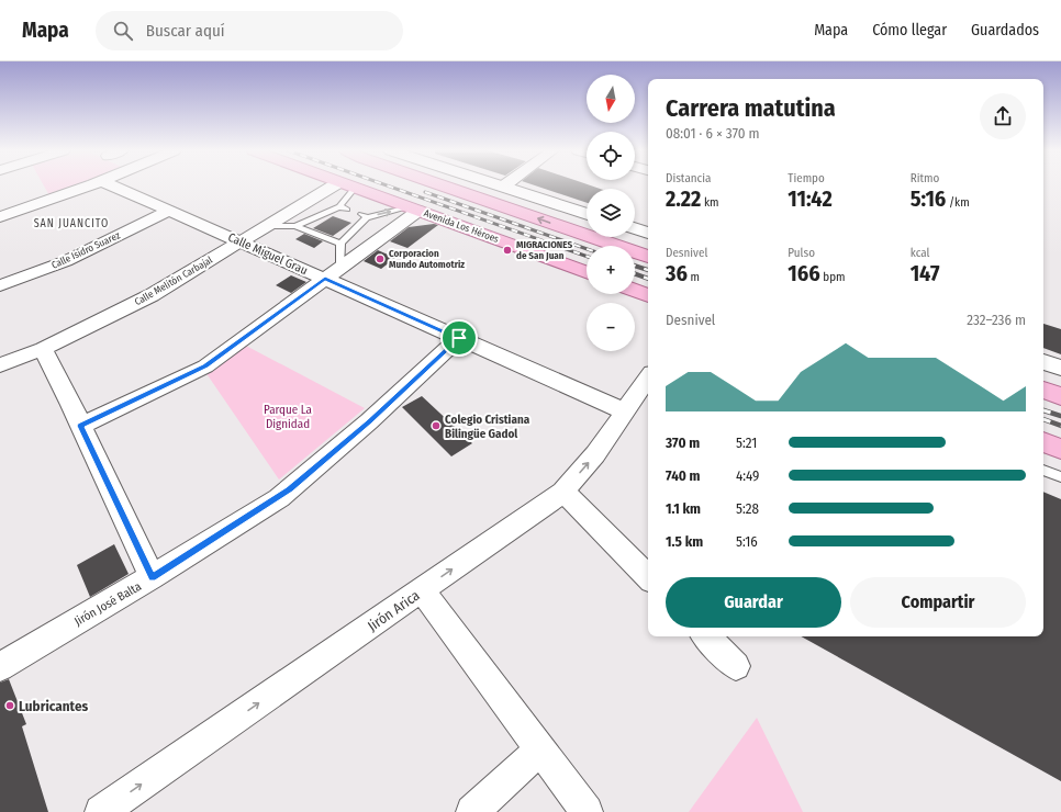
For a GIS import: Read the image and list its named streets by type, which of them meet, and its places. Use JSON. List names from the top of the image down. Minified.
{"streets":{"main road":["Avenida Los Héroes"],"street":["Calle Isidro Suarez","Calle Miguel Grau","Calle Melitón Carbajal","Jirón José Balta","Jirón Arica"]},"crossings":[["Calle Isidro Suarez","Calle Miguel Grau"],["Calle Miguel Grau","Calle Melitón Carbajal"],["Calle Miguel Grau","Jirón José Balta"],["Calle Miguel Grau","Jirón Arica"]],"one_way":["Jirón Arica"],"districts":["SAN JUANCITO"],"parks":["Parque La Dignidad"],"places":["MIGRACIONES de San Juan","Corporacion Mundo Automotriz","Colegio Cristiana Bilingüe Gadol","Lubricantes"],"north":"bottom","page":{"header":"Mapa","search":"Buscar aquí","nav":["Mapa","Cómo llegar","Guardados"],"map_buttons":["+","−"],"heading":["Carrera matutina","08:01 · 6 × 370 m"],"stats":[["Distancia","2.22 km"],["Tiempo","11:42"],["Ritmo","5:16 /km"],["Desnivel","36 m"],["Pulso","166 bpm"],["kcal","147"]],"chart":["Desnivel","232–236 m"],"list":[{"name":"370 m","note":"5:21"},{"name":"740 m","note":"4:49"},{"name":"1.1 km","note":"5:28"},{"name":"1.5 km","note":"5:16"}],"buttons":["Guardar","Compartir"]}}
